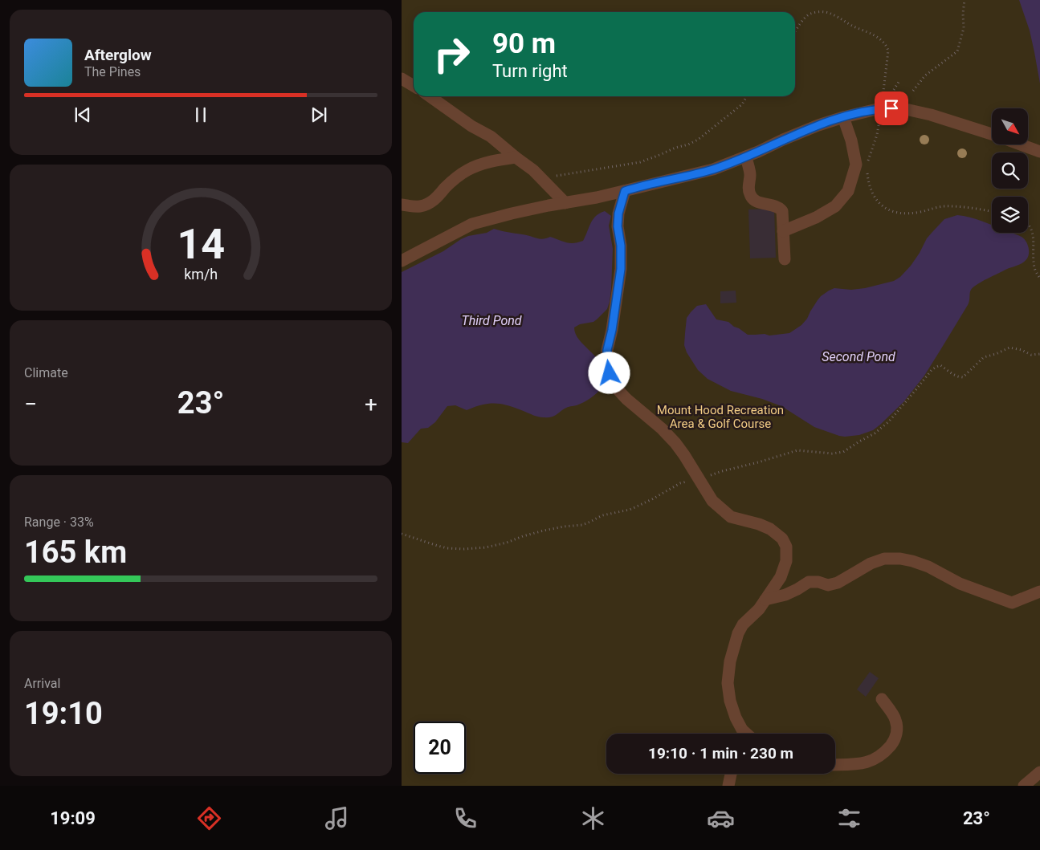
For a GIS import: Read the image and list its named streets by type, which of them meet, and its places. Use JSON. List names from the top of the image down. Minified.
{"water":["Third Pond","Second Pond"],"parks":["Mount Hood Recreation Area & Golf Course"],"north":"bottom right","page":{"turn":["90 m","Turn right"],"song":["Afterglow","The Pines"],"tile":["Climate",["Range · 33%","165 km"],["Arrival","19:10"]],"heat":["−","23°","+"],"limit":"20","trip":"19:10 · 1 min · 230 m","tabs":["19:09","23°"],"gauge":["14","km/h"]}}
